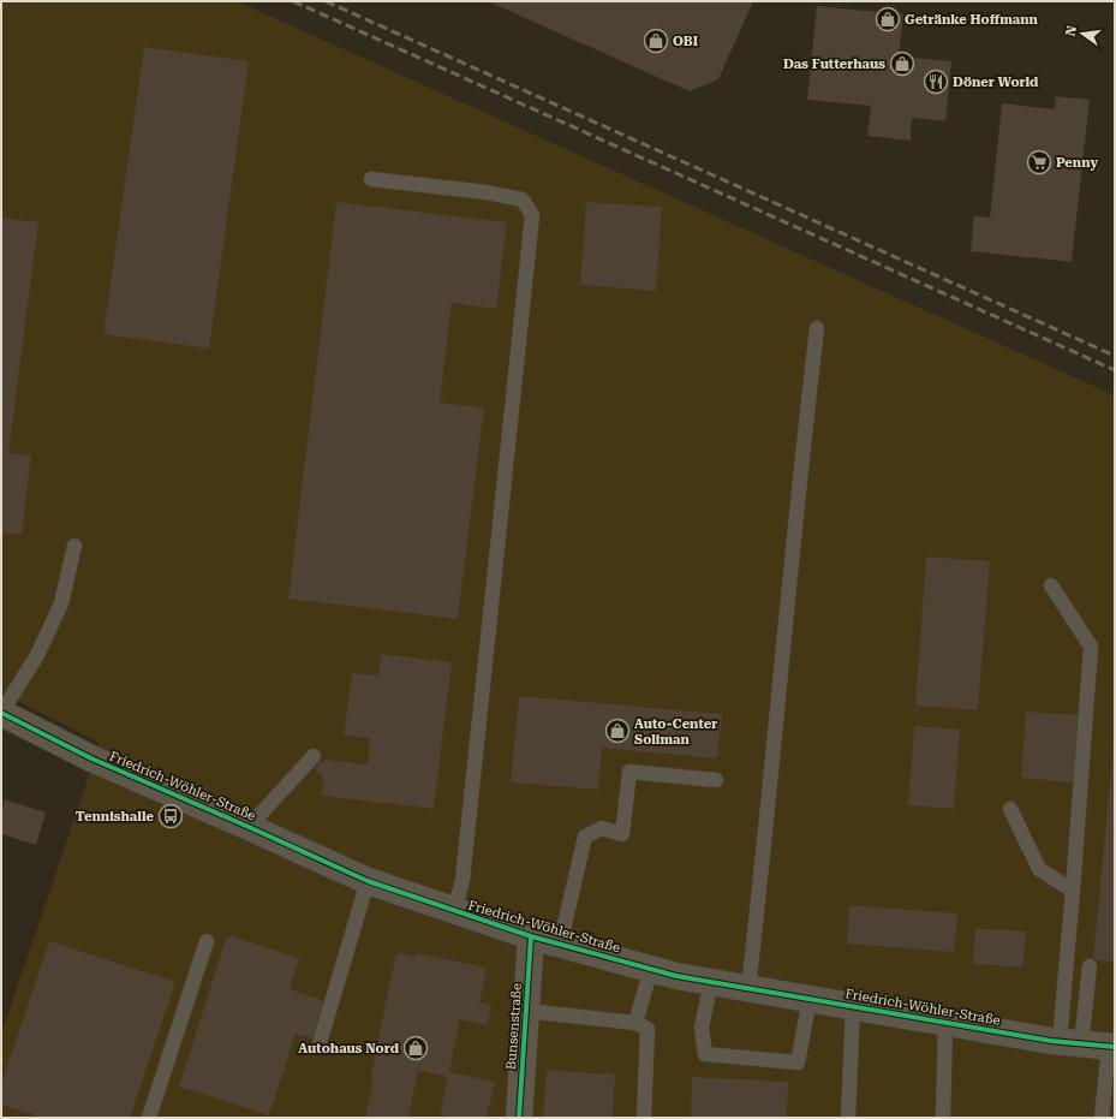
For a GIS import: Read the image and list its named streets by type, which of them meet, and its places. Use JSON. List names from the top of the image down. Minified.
{"streets":{"street":["Friedrich-Wöhler-Straße","Bunsenstraße"]},"crossings":[["Friedrich-Wöhler-Straße","Bunsenstraße"]],"places":{"shop":["Getränke Hoffmann","OBI","Das Futterhaus","Auto-Center Soliman","Autohaus Nord"],"restaurant":["Döner World"],"supermarket":["Penny"],"bus stop":["Tennishalle"]},"north":"left"}
